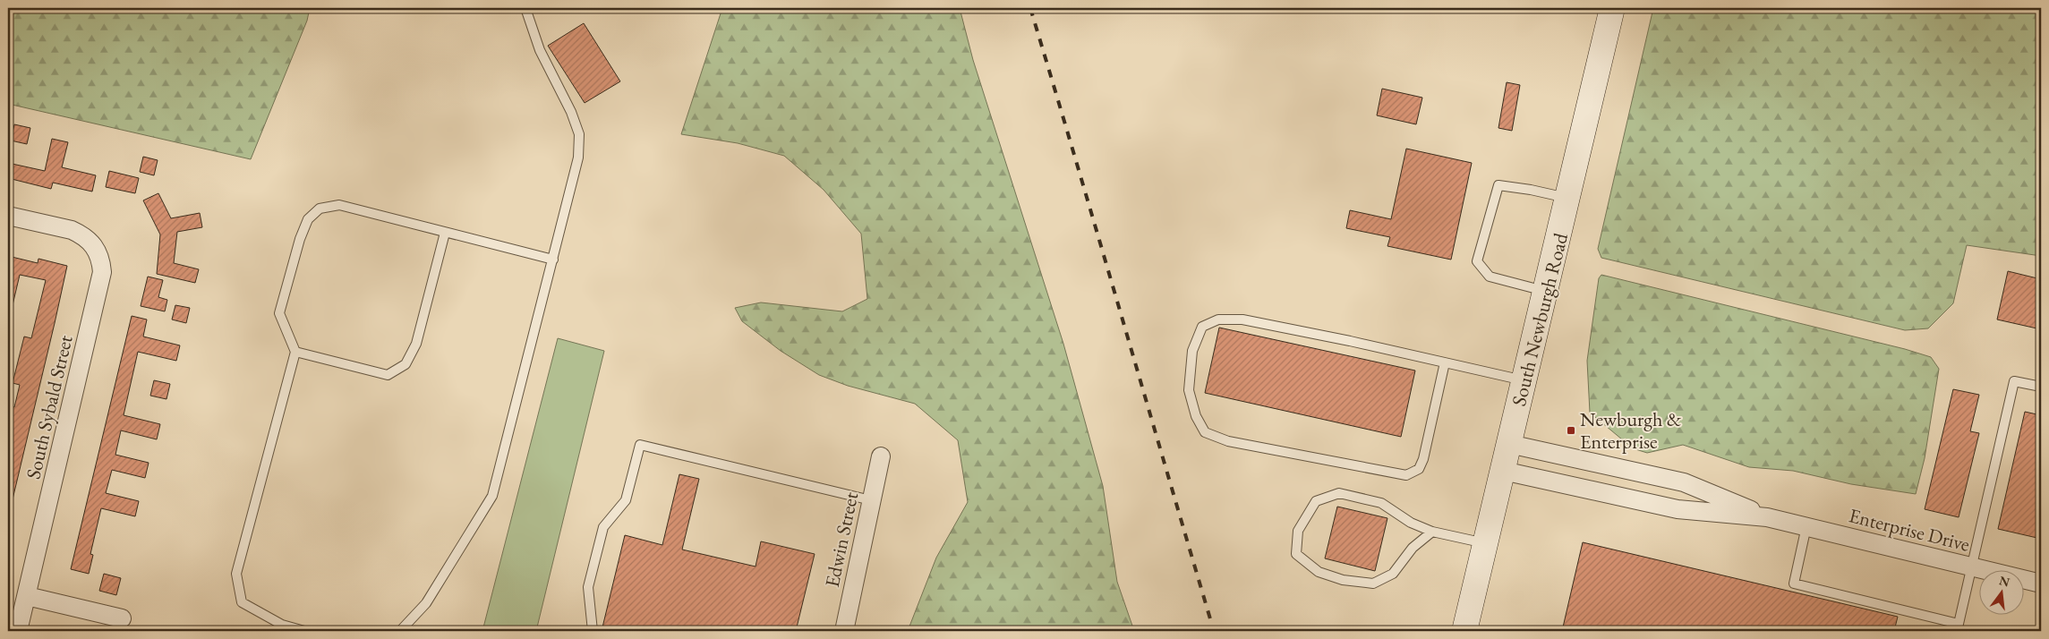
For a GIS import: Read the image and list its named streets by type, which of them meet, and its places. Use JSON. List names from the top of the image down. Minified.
{"streets":{"main road":["South Newburgh Road"],"street":["South Sybald Street","Enterprise Drive","Edwin Street"]},"crossings":[["South Newburgh Road","Enterprise Drive"]],"places":{"transit":["Newburgh & Enterprise"]},"north":"top"}
